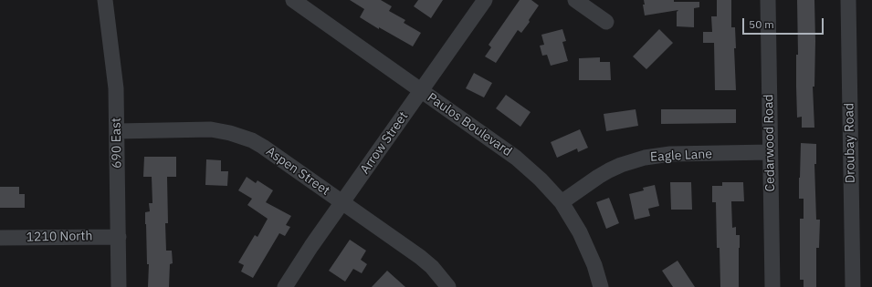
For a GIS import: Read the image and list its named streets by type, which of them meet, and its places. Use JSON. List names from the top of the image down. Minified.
{"streets":{"street":["Paulos Boulevard","690 East","Arrow Street","Cedarwood Road","Droubay Road","Eagle Lane","Aspen Street","1210 North"]},"crossings":[["Paulos Boulevard","Arrow Street"],["Paulos Boulevard","Eagle Lane"],["690 East","Aspen Street"],["690 East","1210 North"],["Arrow Street","Aspen Street"],["Cedarwood Road","Eagle Lane"]],"scale_bar":"50 m"}
